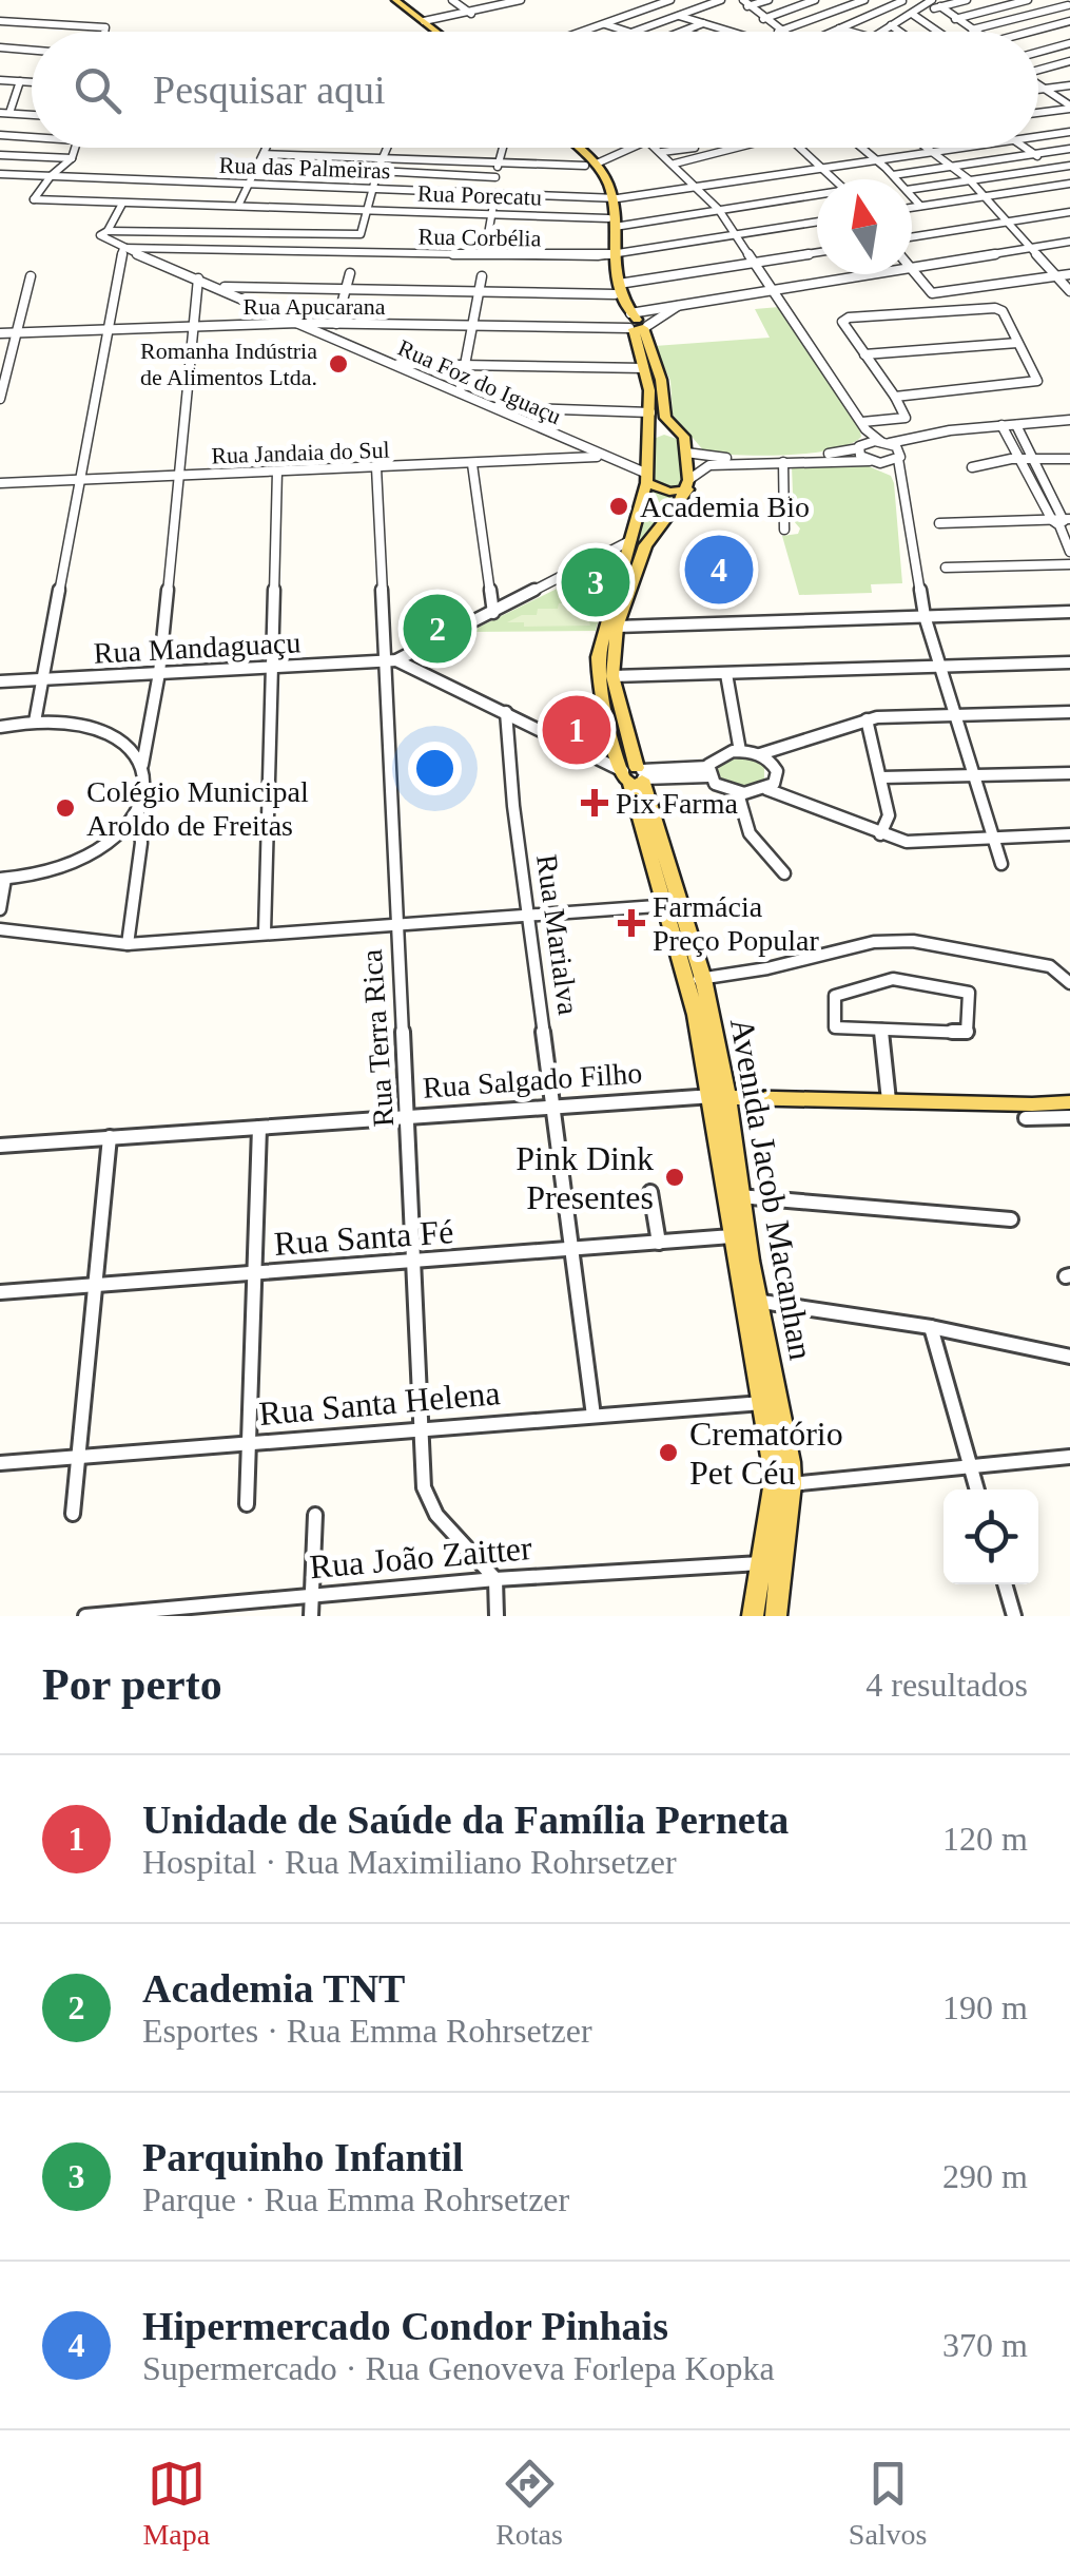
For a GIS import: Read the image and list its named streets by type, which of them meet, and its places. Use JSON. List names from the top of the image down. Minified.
{"streets":{"main road":["Rua Salgado Filho","Avenida Jacob Macanhan"],"street":["Rua das Palmeiras","Rua Porecatu","Rua Corbélia","Rua Apucarana","Rua Foz do Iguaçu","Rua Jandaia do Sul","Rua Mandaguaçu","Rua Marialva","Rua Terra Rica","Rua Santa Fé","Rua Santa Helena","Rua João Zaitter"]},"crossings":[["Rua das Palmeiras","Rua Porecatu"],["Rua das Palmeiras","Avenida Jacob Macanhan"],["Rua Porecatu","Avenida Jacob Macanhan"],["Rua Corbélia","Rua Foz do Iguaçu"],["Rua Corbélia","Avenida Jacob Macanhan"],["Rua Apucarana","Rua Foz do Iguaçu"],["Rua Apucarana","Avenida Jacob Macanhan"],["Rua Foz do Iguaçu","Rua Jandaia do Sul"],["Rua Foz do Iguaçu","Avenida Jacob Macanhan"],["Rua Jandaia do Sul","Rua Terra Rica"],["Rua Mandaguaçu","Rua Terra Rica"],["Rua Marialva","Rua Salgado Filho"],["Rua Marialva","Rua Santa Fé"],["Rua Marialva","Rua Santa Helena"],["Rua Terra Rica","Rua Salgado Filho"],["Rua Terra Rica","Rua Santa Fé"],["Rua Terra Rica","Rua Santa Helena"],["Rua Terra Rica","Rua João Zaitter"],["Rua Salgado Filho","Avenida Jacob Macanhan"],["Avenida Jacob Macanhan","Rua Santa Fé"],["Avenida Jacob Macanhan","Rua Santa Helena"],["Avenida Jacob Macanhan","Rua João Zaitter"]],"places":{"other":["Romanha Indústria de Alimentos Ltda.","Academia Bio","Colégio Municipal Aroldo de Freitas","Pink Dink Presentes","Crematório Pet Céu"],"health":["Pix Farma","Farmácia Preço Popular"]},"north":"top","page":{"search":"Pesquisar aqui","pins":["4","3","2","1"],"heading":["Por perto","4 resultados"],"list":[{"mark":"1","name":"Unidade de Saúde da Família Perneta","note":"Hospital · Rua Maximiliano Rohrsetzer","value":"120 m"},{"mark":"2","name":"Academia TNT","note":"Esportes · Rua Emma Rohrsetzer","value":"190 m"},{"mark":"3","name":"Parquinho Infantil","note":"Parque · Rua Emma Rohrsetzer","value":"290 m"},{"mark":"4","name":"Hipermercado Condor Pinhais","note":"Supermercado · Rua Genoveva Forlepa Kopka","value":"370 m"}],"nav":["Mapa","Rotas","Salvos"]}}
